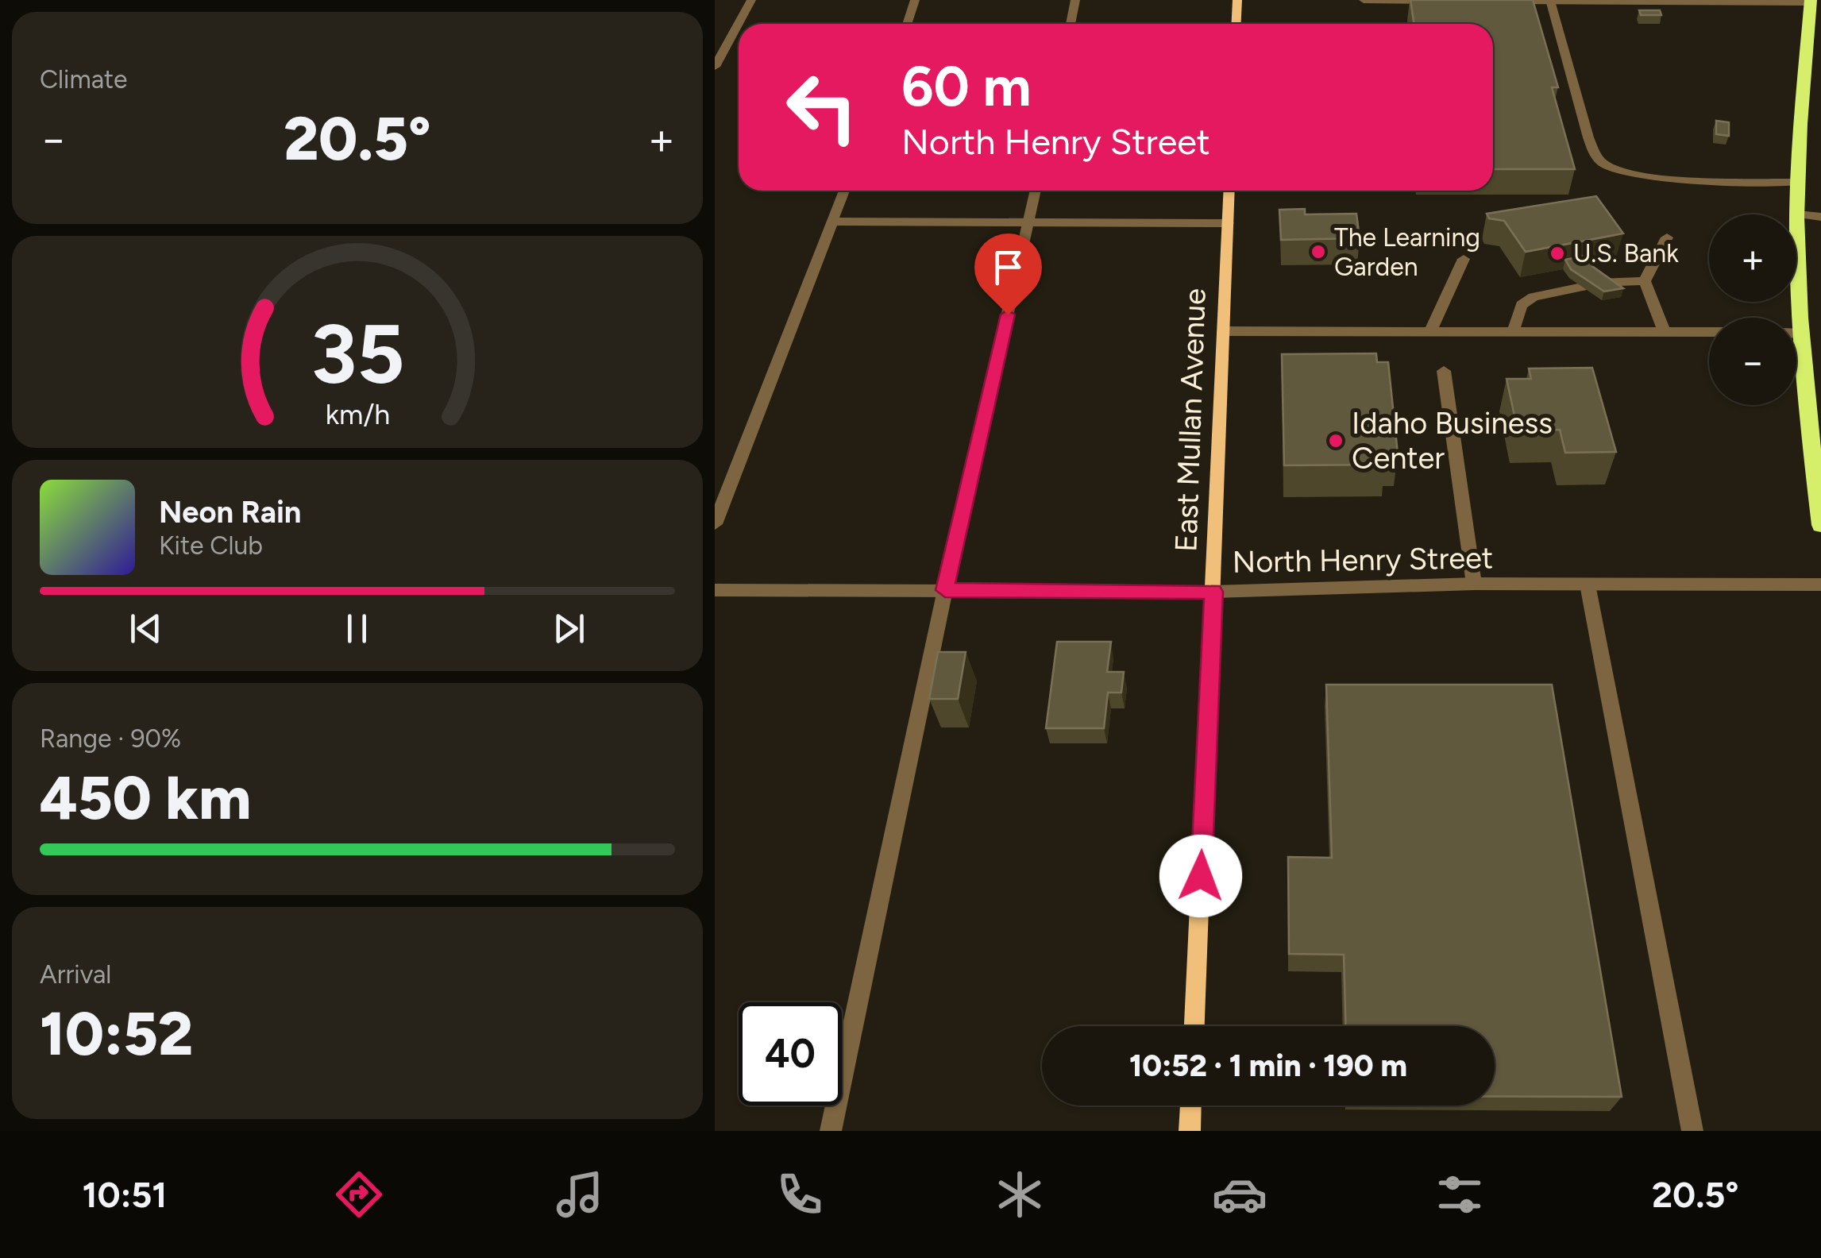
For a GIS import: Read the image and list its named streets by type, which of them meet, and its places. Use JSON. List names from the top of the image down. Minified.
{"streets":{"street":["East Mullan Avenue","North Henry Street"]},"crossings":[["East Mullan Avenue","North Henry Street"]],"places":["The Learning Garden","U.S. Bank","Idaho Business Center"],"page":{"tile":["Climate",["Range · 90%","450 km"],["Arrival","10:52"]],"turn":["60 m","North Henry Street"],"heat":["−","20.5°","+"],"map_buttons":["+","−"],"song":["Neon Rain","Kite Club"],"limit":"40","trip":"10:52 · 1 min · 190 m","tabs":["10:51","20.5°"],"gauge":["35","km/h"]}}
